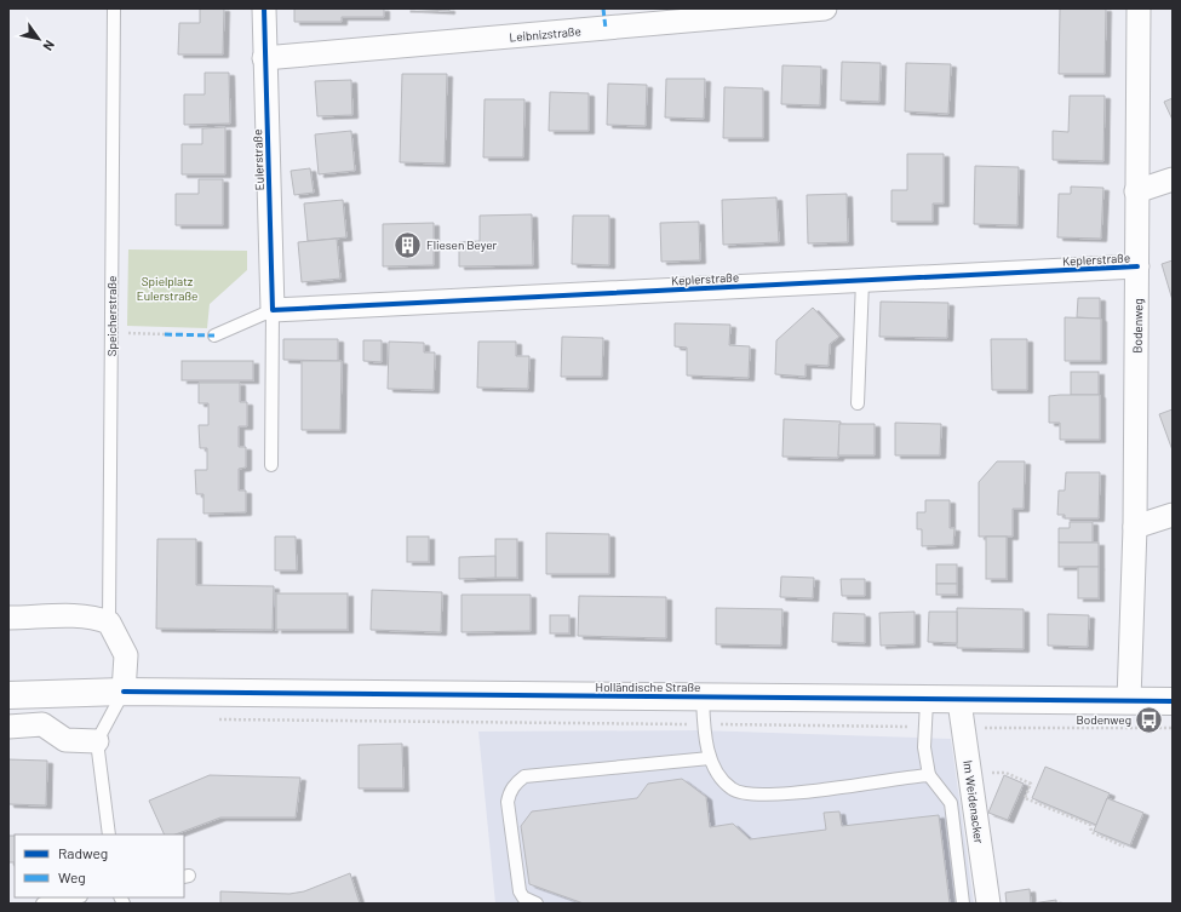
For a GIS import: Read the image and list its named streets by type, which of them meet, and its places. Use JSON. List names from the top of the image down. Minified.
{"streets":{"street":["Leibnizstraße","Eulerstraße","Keplerstraße","Bodenweg","Holländische Straße","Im Weidenacker"],"lane":["Speicherstraße"]},"crossings":[["Leibnizstraße","Eulerstraße"],["Eulerstraße","Keplerstraße"],["Keplerstraße","Bodenweg"],["Bodenweg","Holländische Straße"],["Holländische Straße","Im Weidenacker"]],"parks":["Spielplatz Eulerstraße"],"places":{"building":["Fliesen Beyer"],"bus stop":["Bodenweg"]},"legend":["Radweg","Weg"],"north":"bottom right"}
